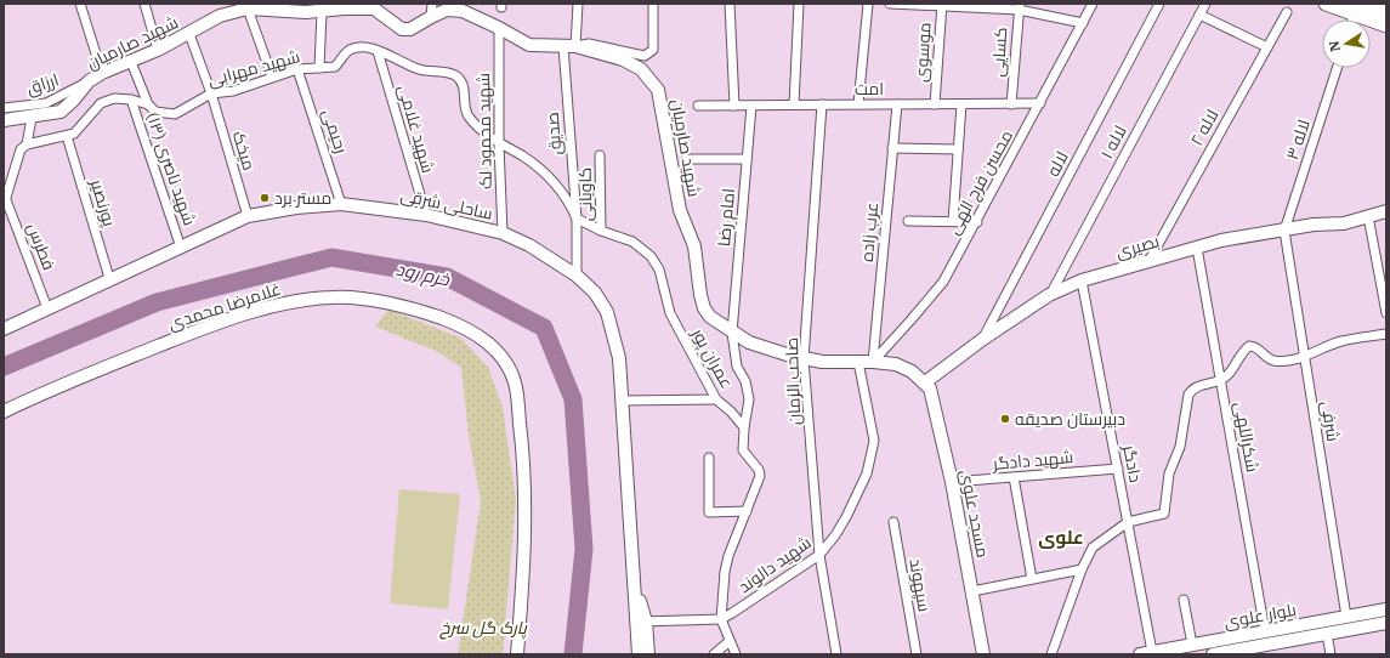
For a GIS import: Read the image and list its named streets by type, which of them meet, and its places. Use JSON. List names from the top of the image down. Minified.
{"streets":{"main road":["شهید صارمیان","ساحلی شرقی","بصیری","غلامرضا محمدی","مسجد علوی","بلوار علوی"],"street":["موسوی","کسایی","شهید مهرابی","ارزاق","امت","لاله ۲","شهید غلامی","رحیمی","شهید محمود لک","صدیق","لاله ۳","لاله ۱","میخک","لاله","شهید ناصری (۱۳)","محسن فرج الهی","کاویانی","پورنصیر","امام رضا","عرب زاده","فطرس","عمران پور","صاحب الزمان","شرفی","شکراللهی","شهید دادگر","دادگر","شهید دالوند","سپهوند"]},"crossings":[["شهید صارمیان","ارزاق"],["شهید صارمیان","شهید محمود لک"],["شهید صارمیان","صدیق"],["شهید صارمیان","میخک"],["شهید صارمیان","محسن فرج الهی"],["شهید صارمیان","امام رضا"],["شهید صارمیان","عرب زاده"],["شهید صارمیان","بصیری"],["شهید صارمیان","صاحب الزمان"],["شهید صارمیان","مسجد علوی"],["شهید صارمیان","شهید دالوند"],["موسوی","امت"],["کسایی","امت"],["شهید مهرابی","شهید غلامی"],["شهید مهرابی","رحیمی"],["شهید مهرابی","شهید محمود لک"],["شهید مهرابی","صدیق"],["شهید مهرابی","میخک"],["شهید مهرابی","شهید ناصری (۱۳)"],["شهید مهرابی","پورنصیر"],["شهید مهرابی","عمران پور"],["امت","محسن فرج الهی"],["امت","امام رضا"],["امت","عرب زاده"],["امت","صاحب الزمان"],["لاله ۲","بصیری"],["شهید غلامی","ساحلی شرقی"],["رحیمی","ساحلی شرقی"],["شهید محمود لک","ساحلی شرقی"],["صدیق","ساحلی شرقی"],["صدیق","عمران پور"],["لاله ۳","بصیری"],["لاله ۳","شرفی"],["لاله ۱","بصیری"],["میخک","ساحلی شرقی"],["لاله","بصیری"],["شهید ناصری (۱۳)","ساحلی شرقی"],["محسن فرج الهی","عرب زاده"],["کاویانی","عمران پور"],["پورنصیر","ساحلی شرقی"],["ساحلی شرقی","فطرس"],["امام رضا","عمران پور"],["بصیری","شرفی"],["بصیری","شکراللهی"],["بصیری","دادگر"],["بصیری","مسجد علوی"],["صاحب الزمان","شهید دالوند"],["شرفی","بلوار علوی"],["شکراللهی","بلوار علوی"],["شهید دادگر","دادگر"],["شهید دادگر","مسجد علوی"],["دادگر","بلوار علوی"]],"districts":["علوی"],"water":["خرم رود"],"parks":["پارک گل سرخ"],"places":["مستر برد","دبیرستان صدیقه"],"north":"left"}
